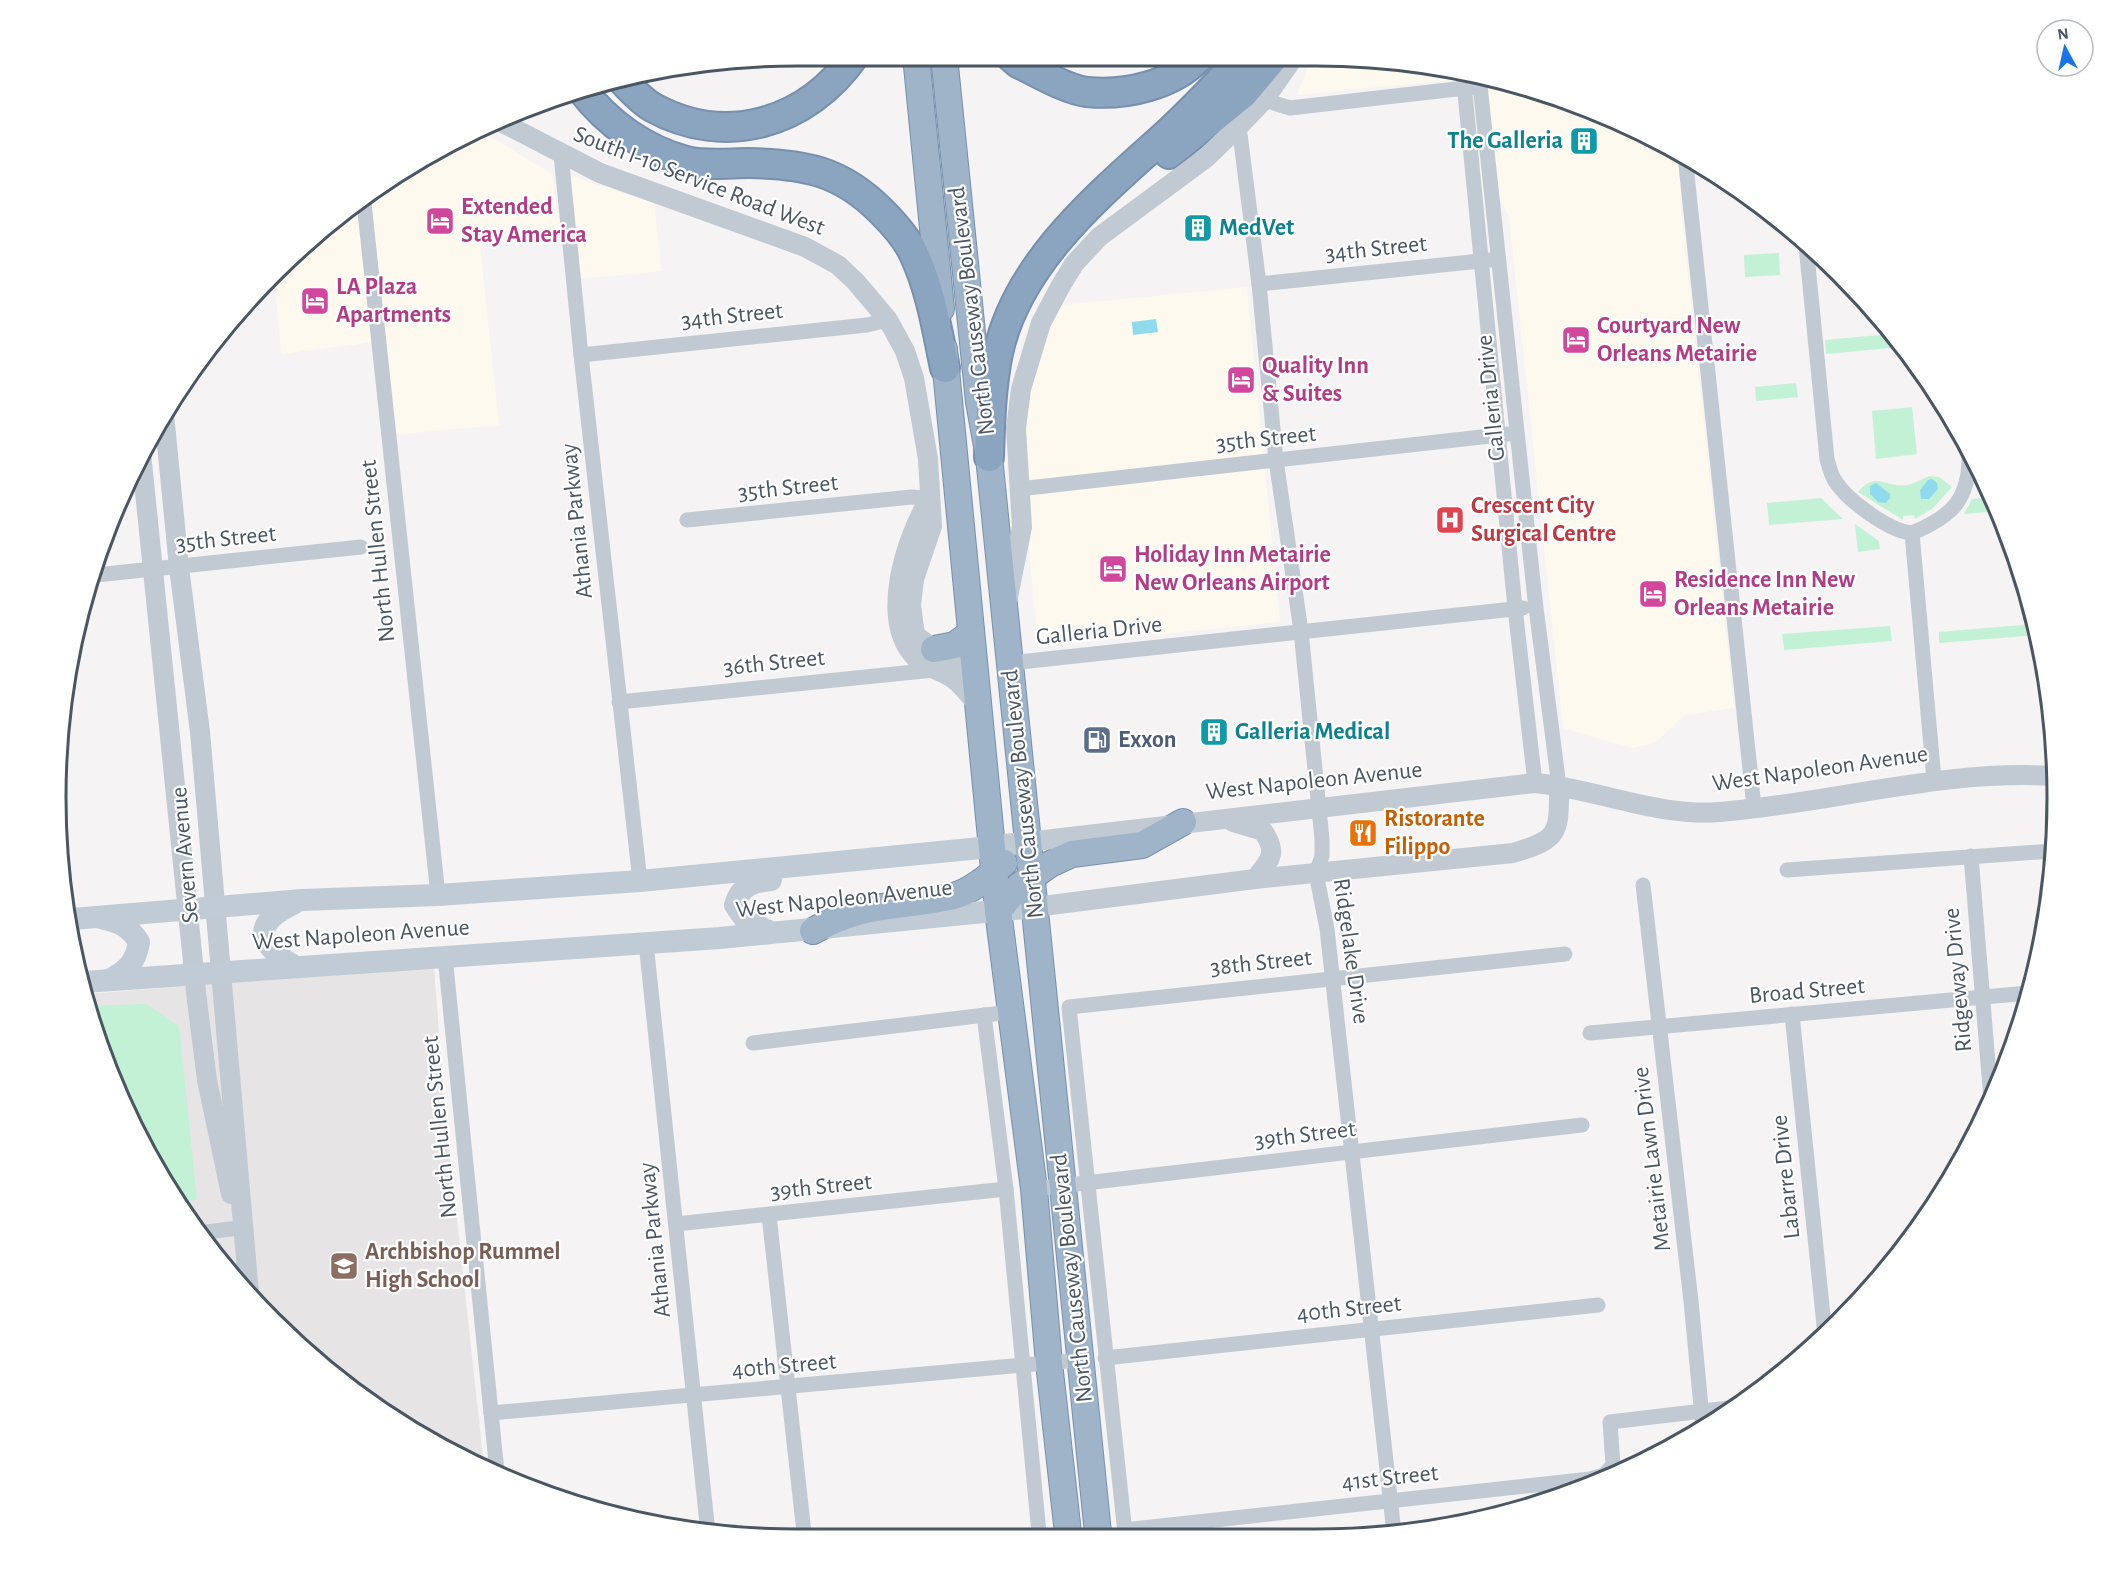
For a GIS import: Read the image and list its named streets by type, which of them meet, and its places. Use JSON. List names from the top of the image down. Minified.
{"streets":{"highway":["North Causeway Boulevard"],"main road":["West Napoleon Avenue"],"street":["South I-10 Service Road West","34th Street","Galleria Drive","35th Street","Athania Parkway","North Hullen Street","36th Street","Severn Avenue","Ridgelake Drive","38th Street","Ridgeway Drive","Broad Street","39th Street","Metairie Lawn Drive","Labarre Drive","40th Street","41st Street"]},"crossings":[["South I-10 Service Road West","34th Street"],["South I-10 Service Road West","North Causeway Boulevard"],["South I-10 Service Road West","35th Street"],["South I-10 Service Road West","Athania Parkway"],["South I-10 Service Road West","36th Street"],["34th Street","Galleria Drive"],["34th Street","Athania Parkway"],["34th Street","Ridgelake Drive"],["North Causeway Boulevard","Galleria Drive"],["North Causeway Boulevard","West Napoleon Avenue"],["North Causeway Boulevard","38th Street"],["North Causeway Boulevard","39th Street"],["North Causeway Boulevard","40th Street"],["Galleria Drive","35th Street"],["Galleria Drive","West Napoleon Avenue"],["Galleria Drive","Ridgelake Drive"],["35th Street","Severn Avenue"],["35th Street","Ridgelake Drive"],["Athania Parkway","36th Street"],["Athania Parkway","West Napoleon Avenue"],["Athania Parkway","39th Street"],["Athania Parkway","40th Street"],["North Hullen Street","West Napoleon Avenue"],["North Hullen Street","40th Street"],["West Napoleon Avenue","Severn Avenue"],["West Napoleon Avenue","Ridgelake Drive"],["Ridgelake Drive","38th Street"],["Ridgelake Drive","39th Street"],["Ridgelake Drive","40th Street"],["Ridgelake Drive","41st Street"],["Ridgeway Drive","Broad Street"],["Broad Street","Metairie Lawn Drive"],["Broad Street","Labarre Drive"],["Metairie Lawn Drive","41st Street"]],"places":{"building":["The Galleria","MedVet","Galleria Medical"],"hotel":["Extended Stay America","LA Plaza Apartments","Courtyard New Orleans Metairie","Quality Inn & Suites","Holiday Inn Metairie New Orleans Airport","Residence Inn New Orleans Metairie"],"hospital":["Crescent City Surgical Centre"],"fuel station":["Exxon"],"restaurant":["Ristorante Filippo"],"school or university":["Archbishop Rummel High School"]},"north":"top"}
